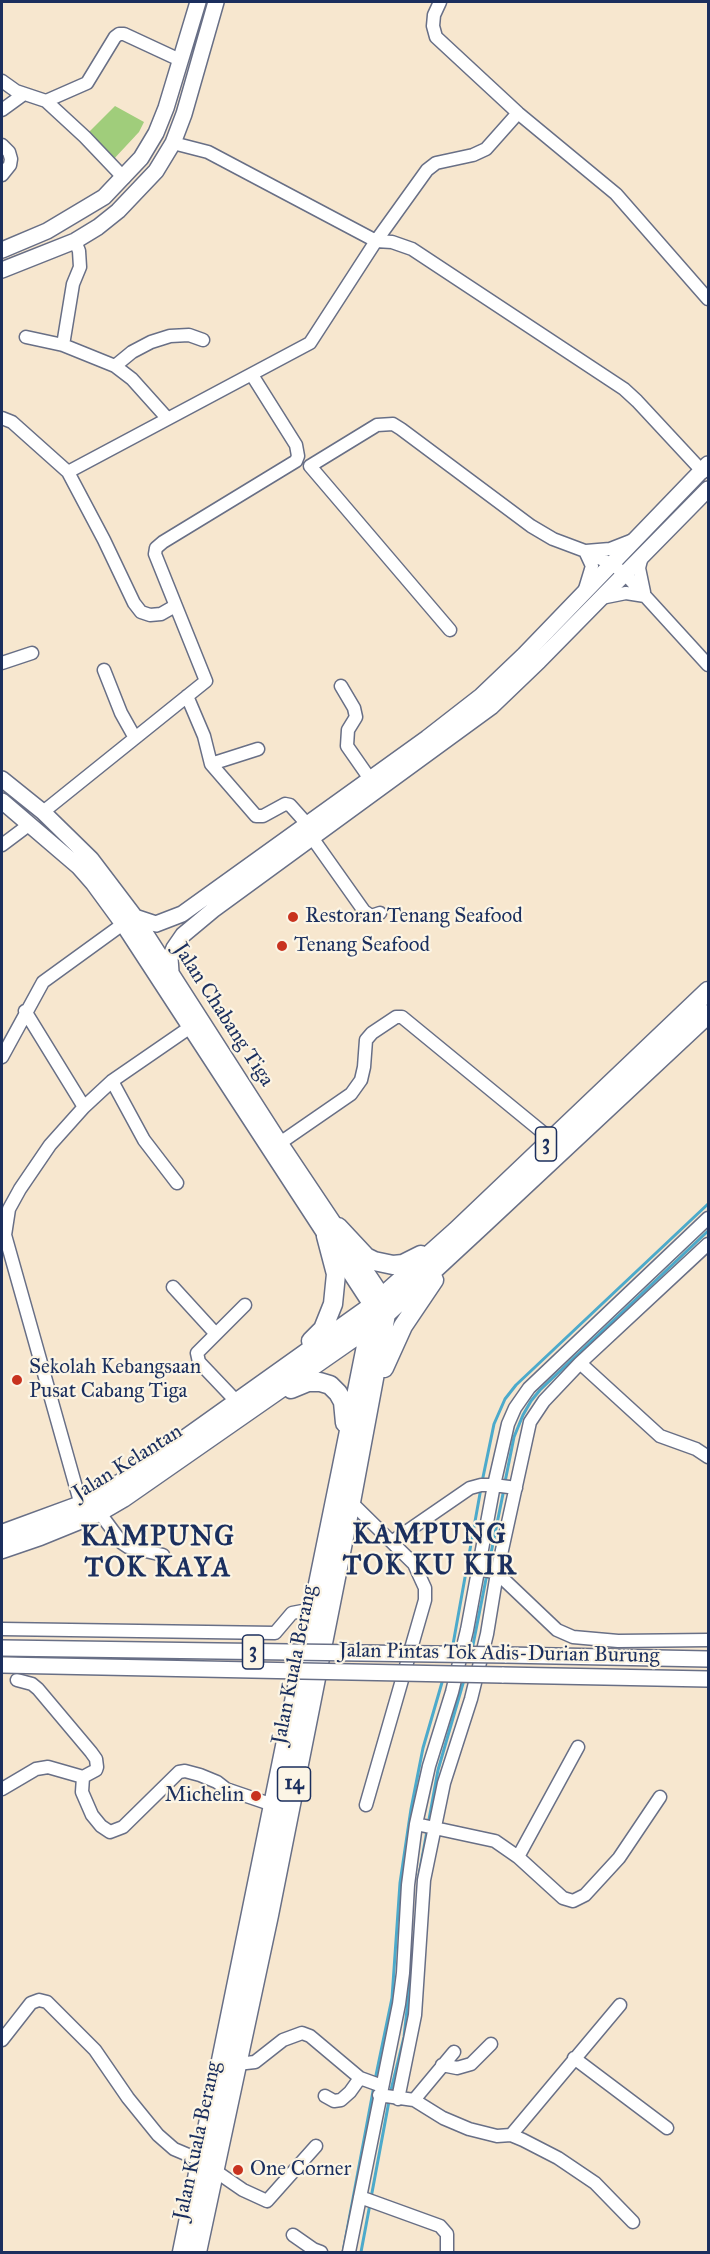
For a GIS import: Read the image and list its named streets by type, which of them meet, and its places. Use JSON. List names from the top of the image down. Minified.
{"streets":{"highway":["3","Jalan Kelantan","Jalan Kuala Berang","14"],"main road":["Jalan Chabang Tiga","Jalan Pintas Tok Adis-Durian Burung"]},"crossings":[["Jalan Chabang Tiga","3"],["Jalan Chabang Tiga","Jalan Kelantan"],["Jalan Chabang Tiga","Jalan Kuala Berang"],["3","Jalan Kelantan"],["3","Jalan Kuala Berang"],["Jalan Kelantan","Jalan Kuala Berang"]],"districts":["KAMPUNG TOK KU KIR","KAMPUNG TOK KAYA"],"places":["Restoran Tenang Seafood","Tenang Seafood","Sekolah Kebangsaan Pusat Cabang Tiga","Michelin","One Corner"]}
